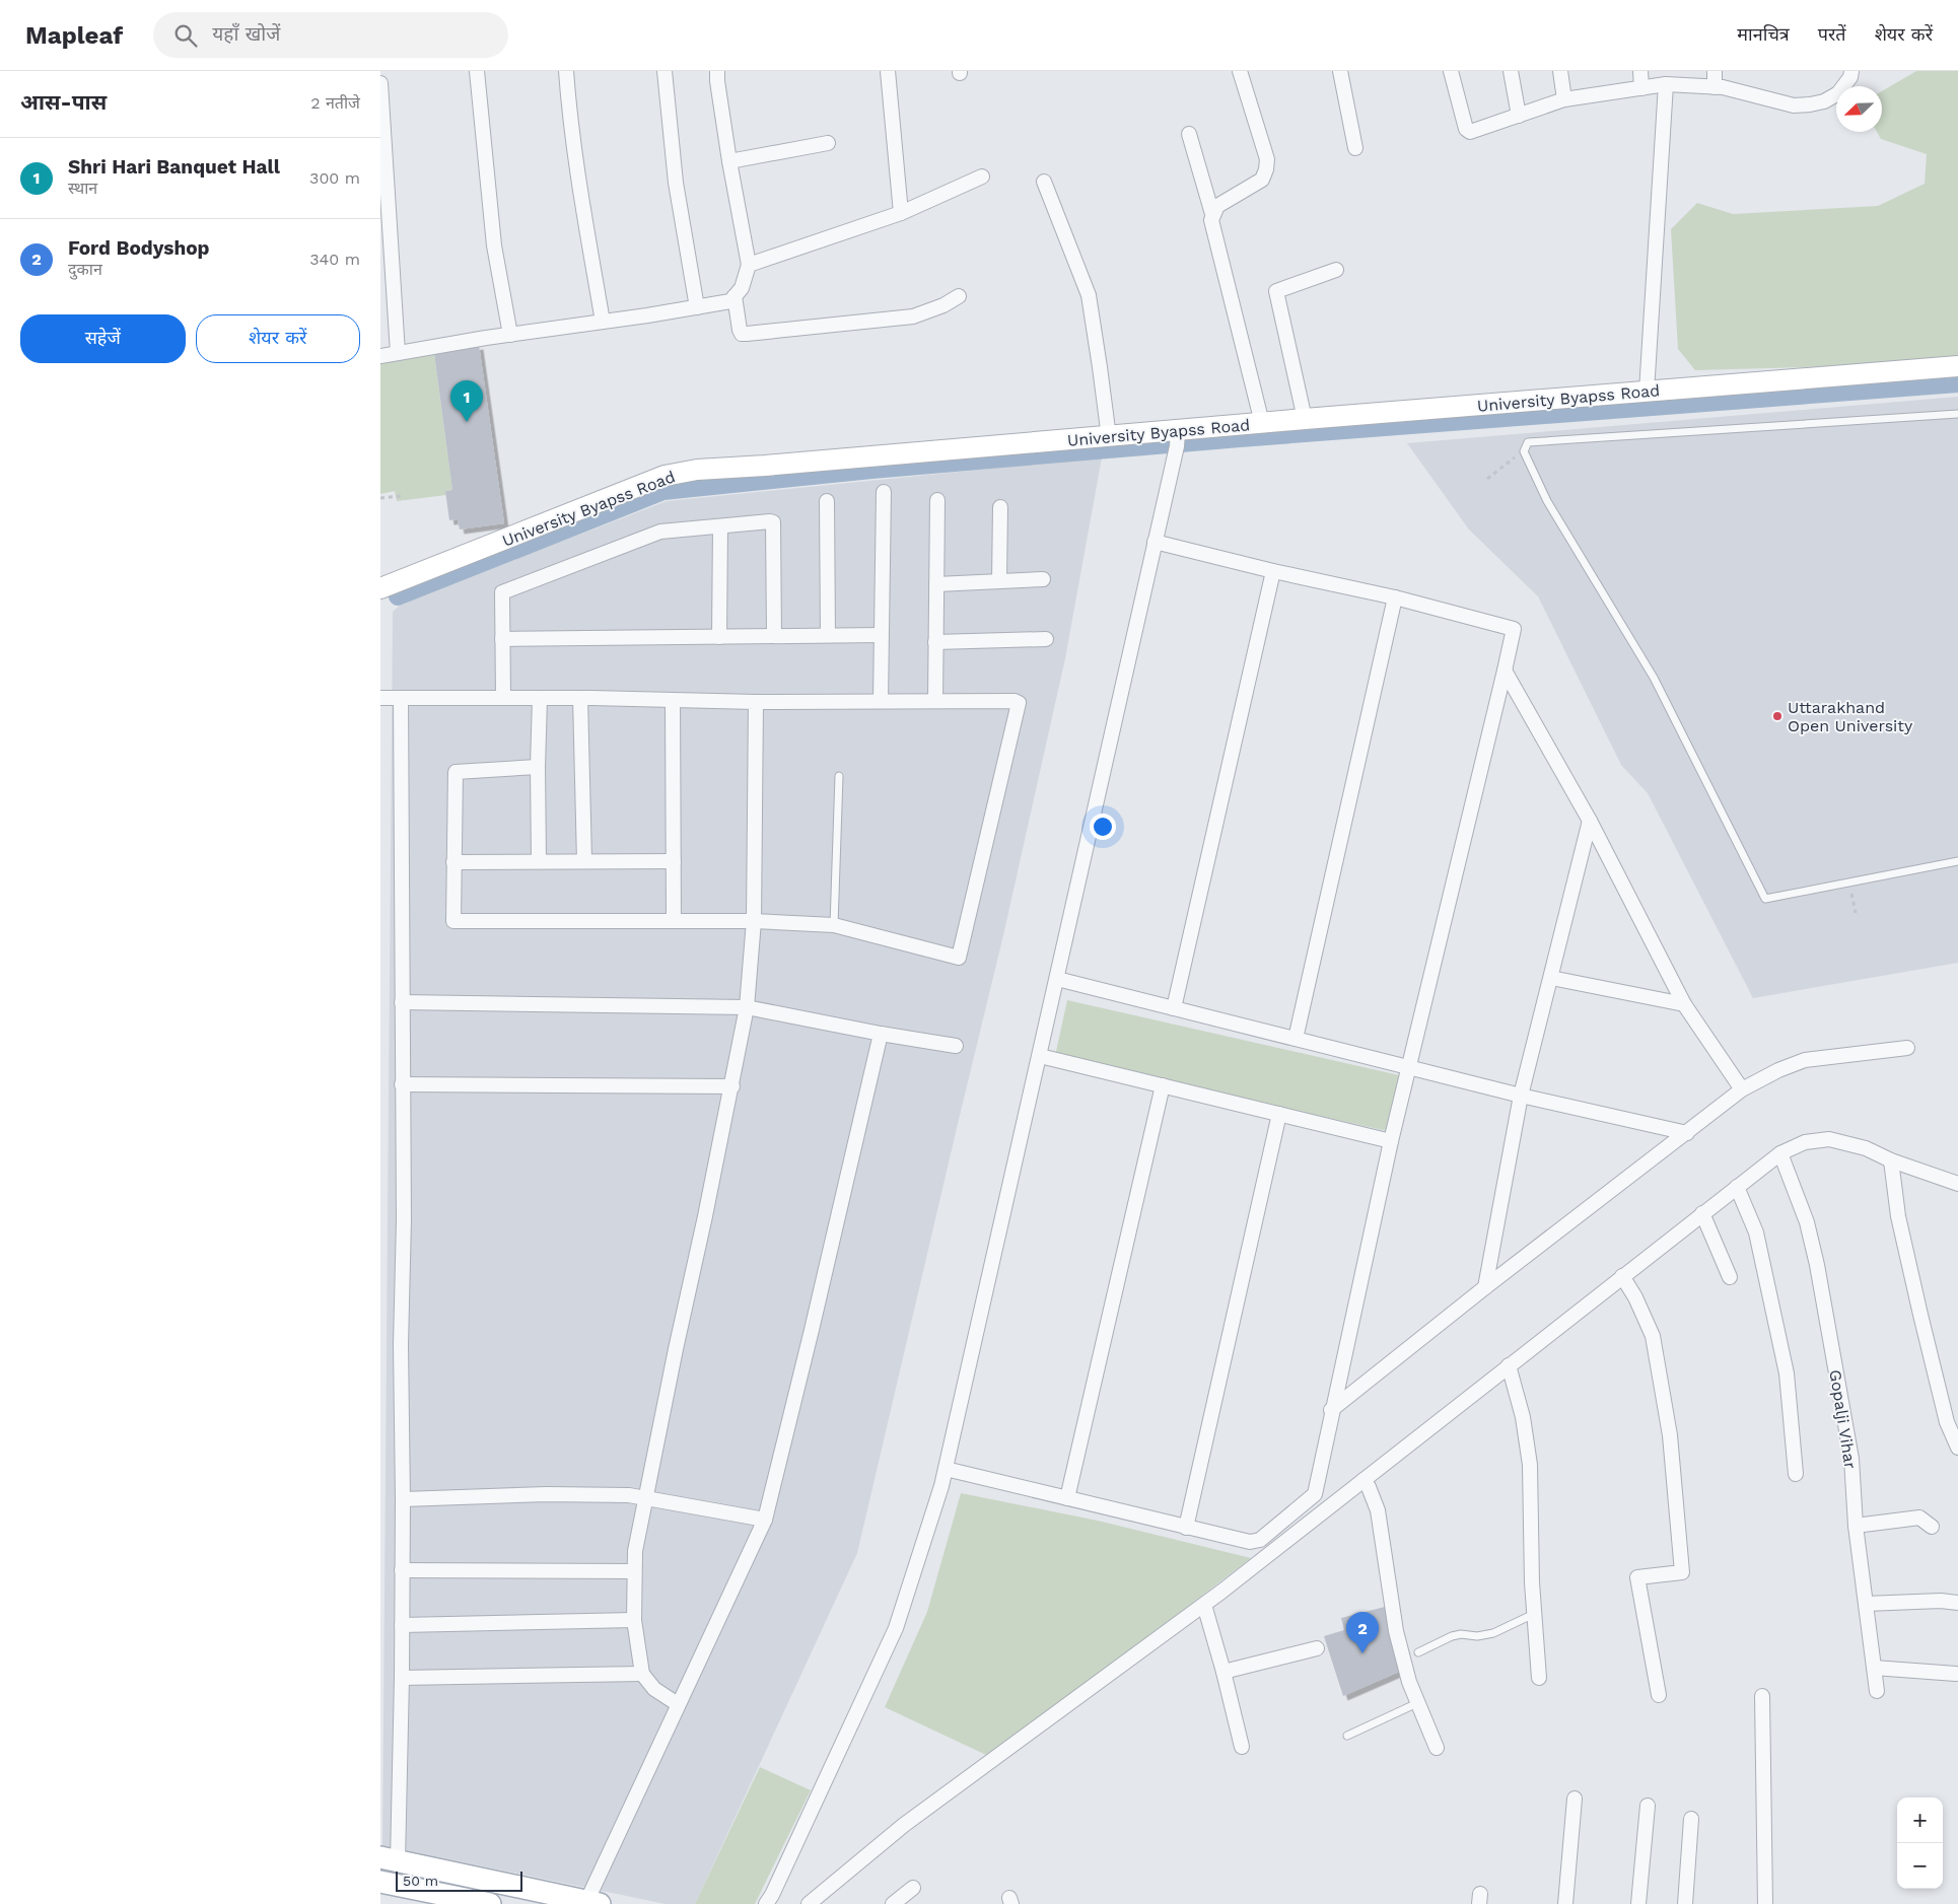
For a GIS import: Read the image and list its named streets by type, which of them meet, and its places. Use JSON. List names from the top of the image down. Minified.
{"streets":{"main road":["University Byapss Road"],"street":["Gopalji Vihar"]},"places":["Uttarakhand Open University"],"scale_bar":"50 m","north":"bottom left","page":{"header":"Mapleaf","search":"यहाँ खोजें","nav":["मानचित्र","परतें","शेयर करें"],"heading":["आस-पास","2 नतीजे"],"list":[{"mark":"1","name":"Shri Hari Banquet Hall","note":"स्थान","value":"300 m"},{"mark":"2","name":"Ford Bodyshop","note":"दुकान","value":"340 m"}],"buttons":["सहेजें","शेयर करें"],"pins":["1","2"],"map_buttons":["+","−"],"scale":"50 m"}}
